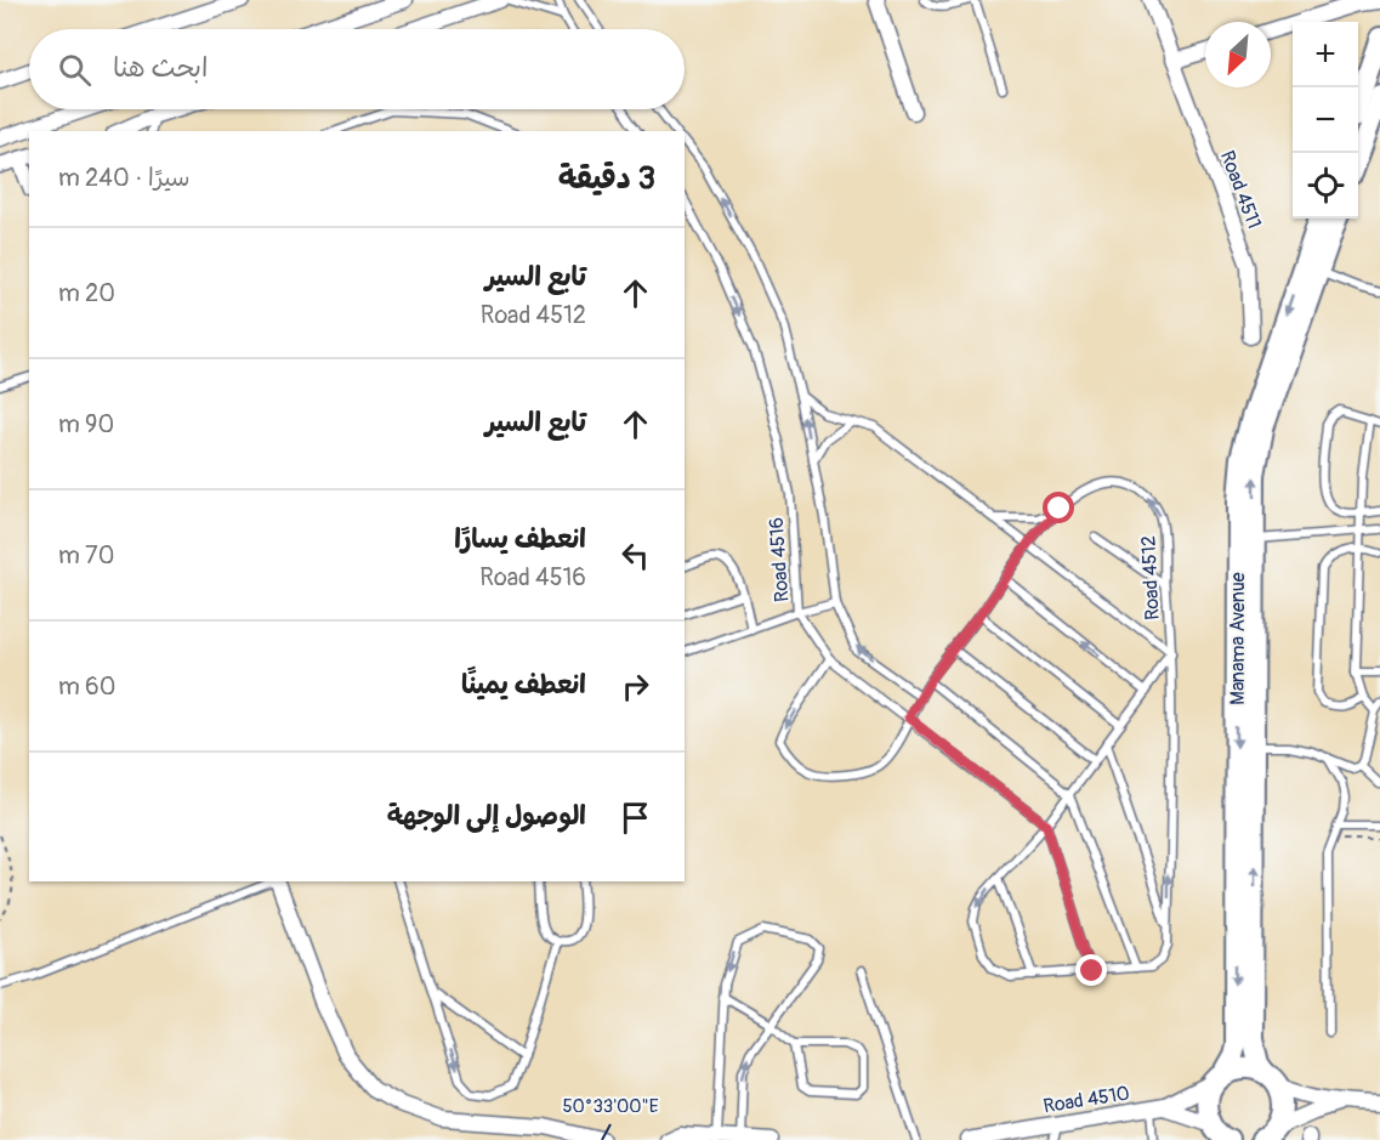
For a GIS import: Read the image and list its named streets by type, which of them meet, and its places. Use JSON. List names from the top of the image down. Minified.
{"streets":{"street":["Road 4511","Manama Avenue","Road 4510"],"lane":["Road 4516","Road 4512"]},"crossings":[["Road 4516","Road 4512"],["Manama Avenue","Road 4510"]],"north":"bottom left","page":{"map_buttons":["+","−"],"search":"ابحث هنا","heading":["3 دقيقة","سيرًا · 240 m"],"list":[["تابع السير","Road 4512","20 m"],["تابع السير","90 m"],["انعطف يسارًا","Road 4516","70 m"],["انعطف يمينًا","60 m"],"الوصول إلى الوجهة"]},"coordinates":["50°33'00\"E"]}
